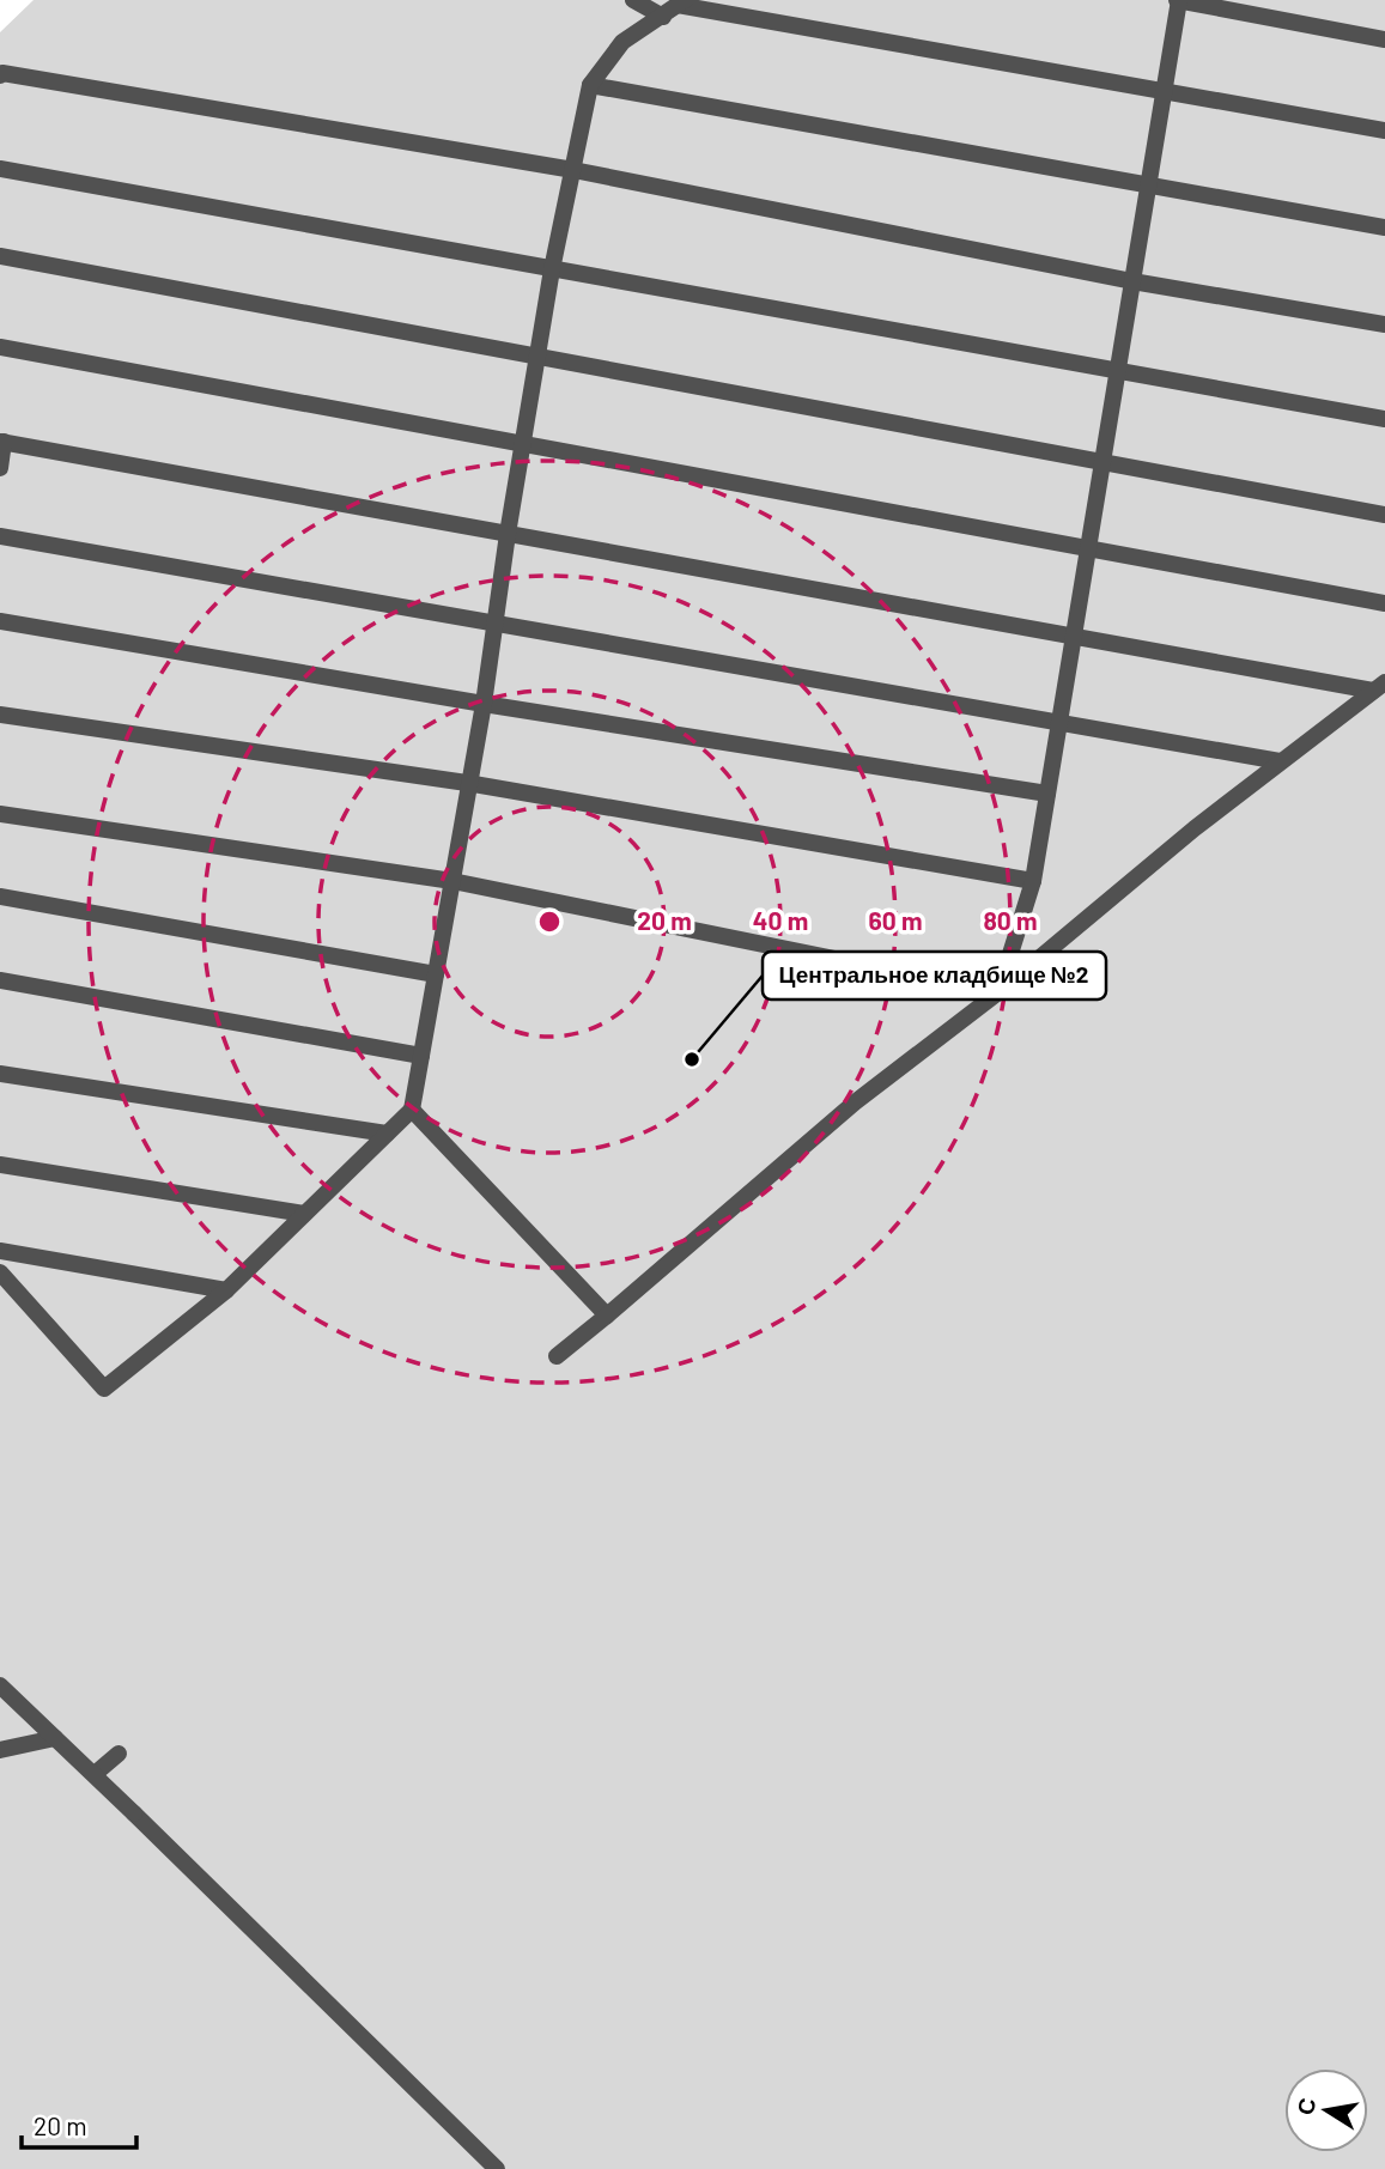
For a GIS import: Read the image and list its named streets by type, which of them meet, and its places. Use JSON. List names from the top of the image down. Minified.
{"places":["Центральное кладбище №2"],"scale_bar":"20 m","north":"left","rings":["20 m","40 m","60 m","80 m"]}
